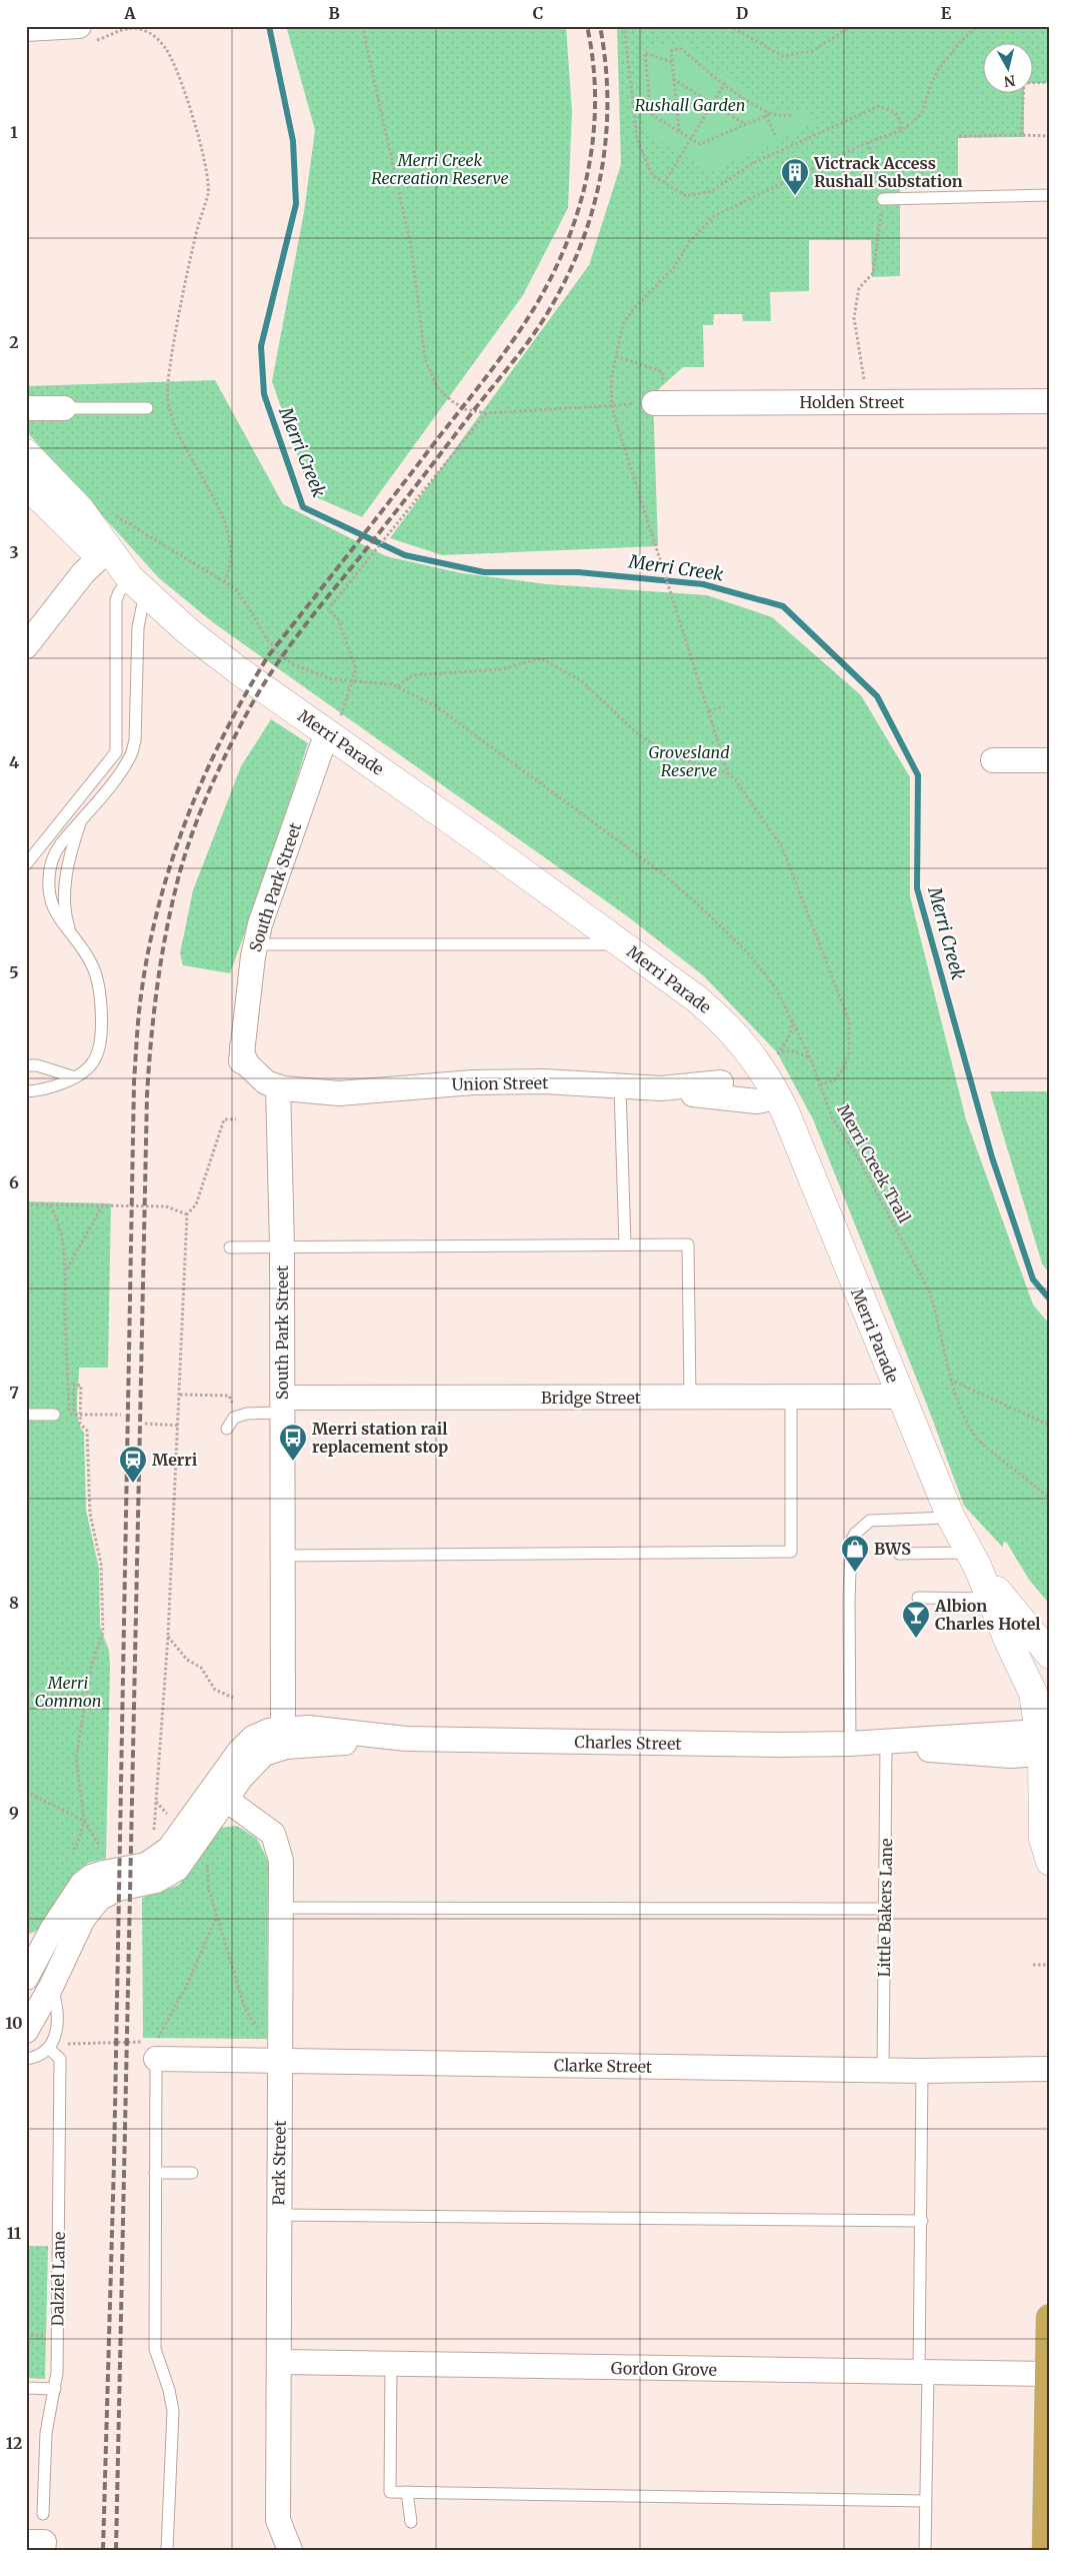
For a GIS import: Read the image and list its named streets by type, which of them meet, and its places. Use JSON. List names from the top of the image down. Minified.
{"streets":{"main road":["Merri Parade"],"street":["Holden Street","South Park Street","Union Street","Bridge Street","Charles Street","Clarke Street","Park Street","Gordon Grove"],"lane":["Little Bakers Lane","Dalziel Lane"],"path":["Merri Creek Trail"]},"crossings":[["Merri Parade","South Park Street"],["Merri Parade","Union Street"],["Merri Parade","Bridge Street"],["Merri Parade","Charles Street"],["South Park Street","Union Street"],["South Park Street","Bridge Street"],["South Park Street","Charles Street"],["Charles Street","Little Bakers Lane"],["Charles Street","Park Street"],["Little Bakers Lane","Clarke Street"],["Clarke Street","Park Street"],["Park Street","Gordon Grove"]],"water":["Merri Creek"],"parks":["Rushall Garden","Merri Creek Recreation Reserve","Grovesland Reserve","Merri Common"],"places":{"building":["Victrack Access Rushall Substation"],"bus stop":["Merri station rail replacement stop"],"station":["Merri"],"shop":["BWS"],"bar":["Albion Charles Hotel"]},"north":"bottom","grid":{"columns":["A","B","C","D","E"],"rows":["1","2","3","4","5","6","7","8","9","10","11","12"]}}
